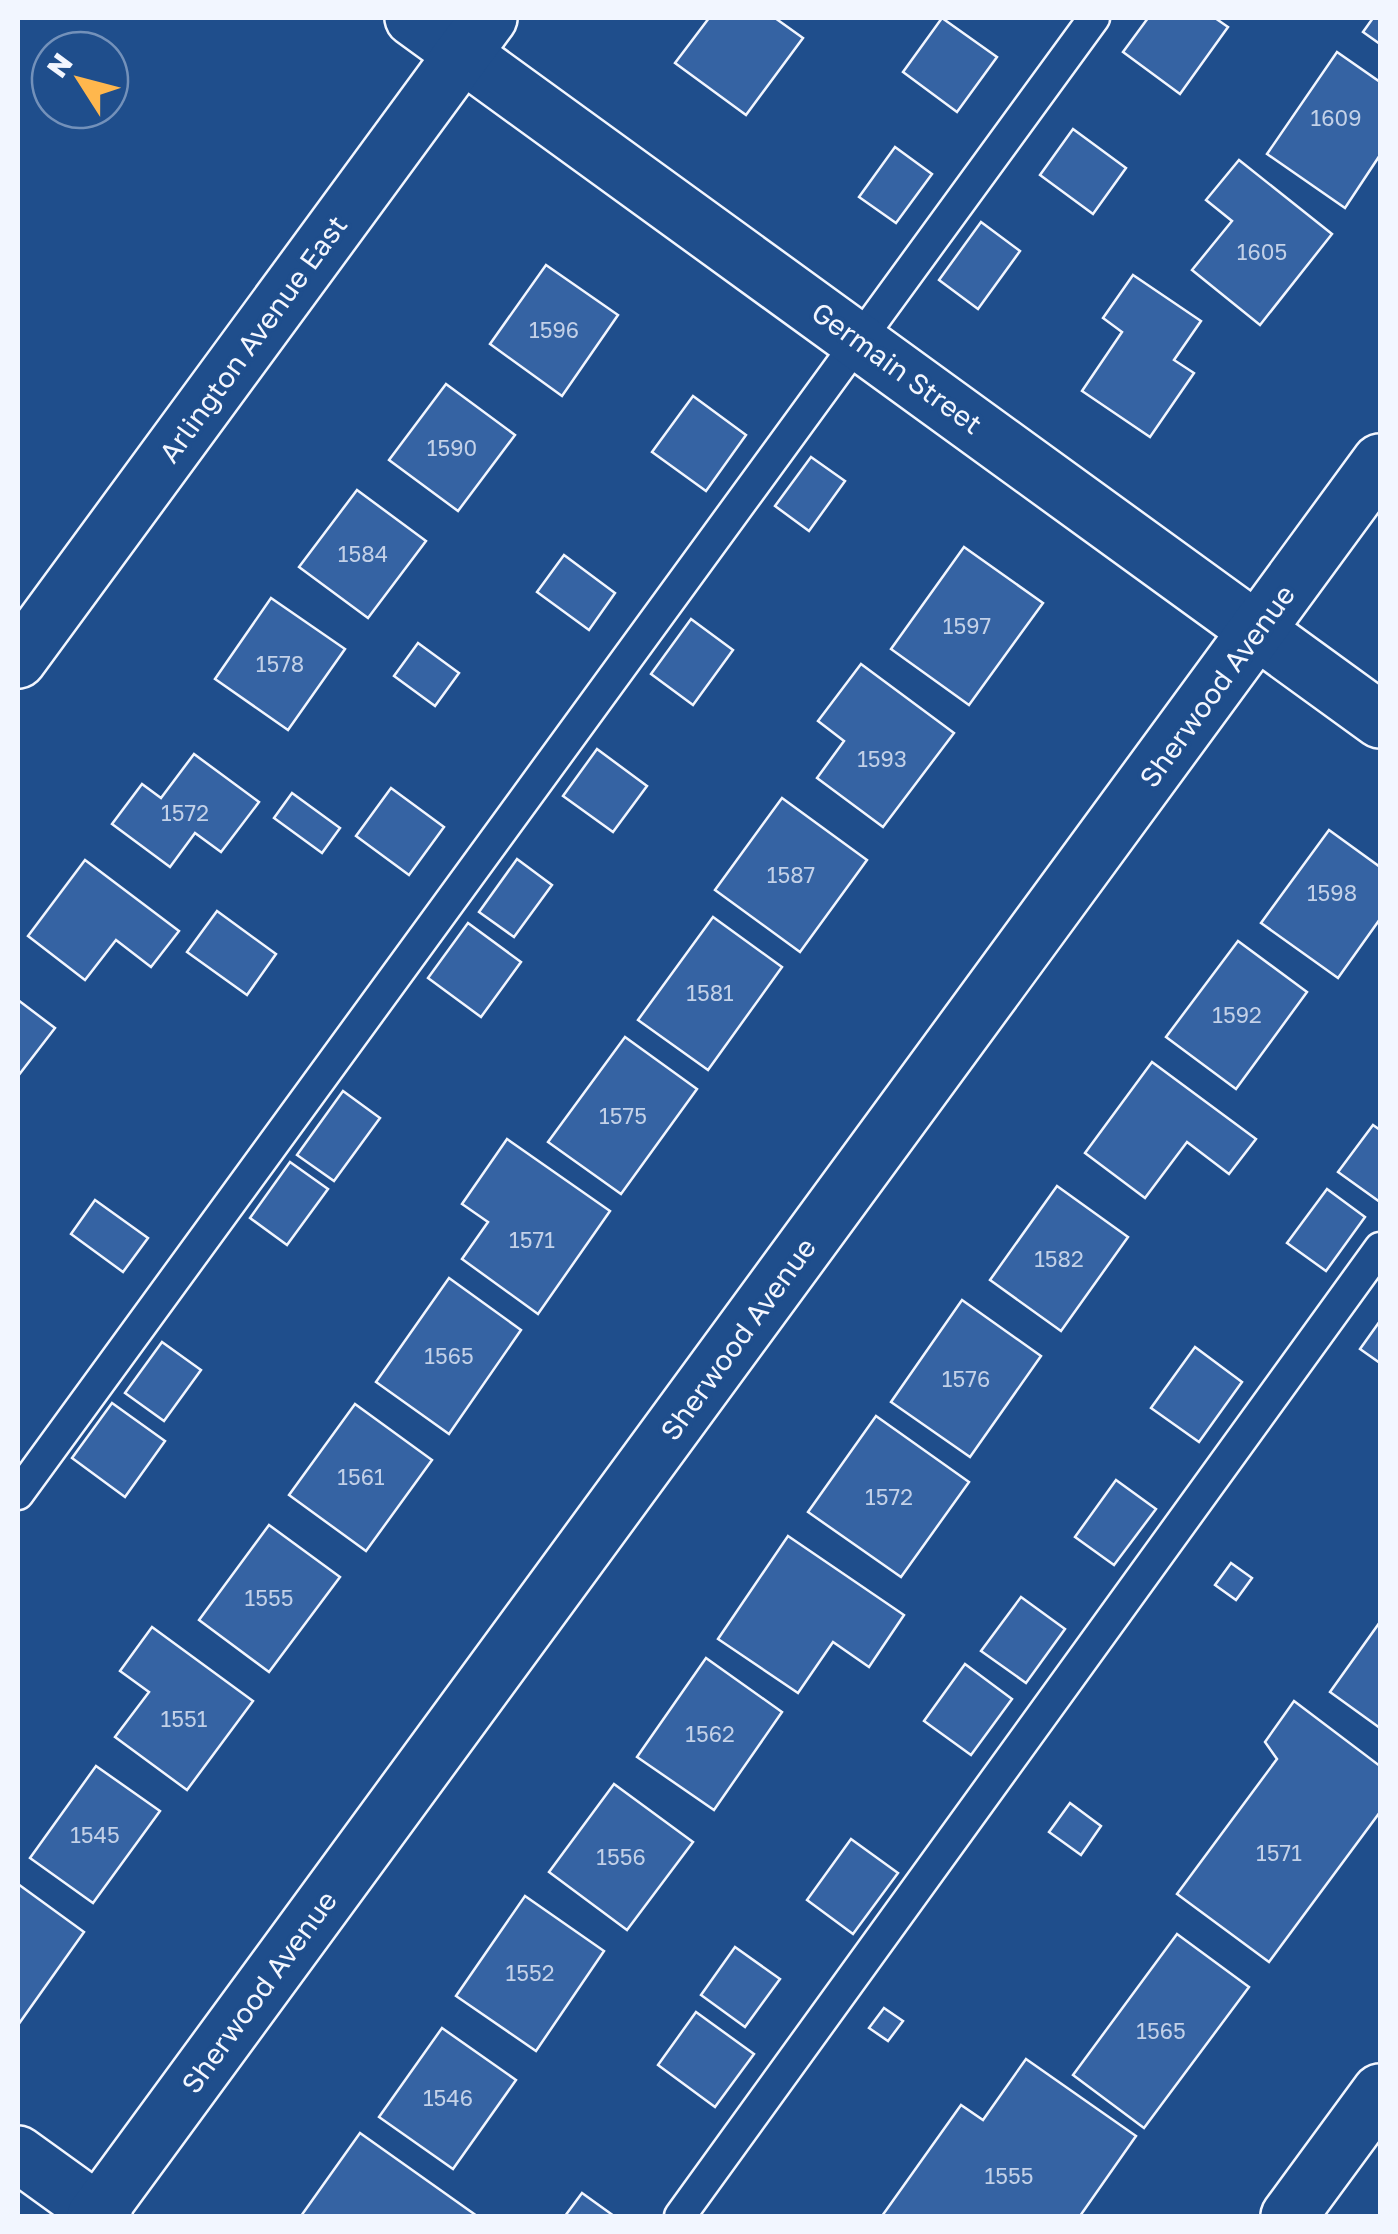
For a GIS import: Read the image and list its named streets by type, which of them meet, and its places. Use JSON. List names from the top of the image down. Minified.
{"streets":{"street":["Arlington Avenue East","Germain Street","Sherwood Avenue"]},"crossings":[["Arlington Avenue East","Germain Street"],["Germain Street","Sherwood Avenue"]],"house_numbers":["1609","1605","1596","1590","1584","1597","1578","1593","1572","1587","1598","1581","1592","1575","1571","1582","1565","1576","1561","1572","1555","1551","1562","1545","1571","1556","1552","1565","1546","1555"],"north":"top left"}
